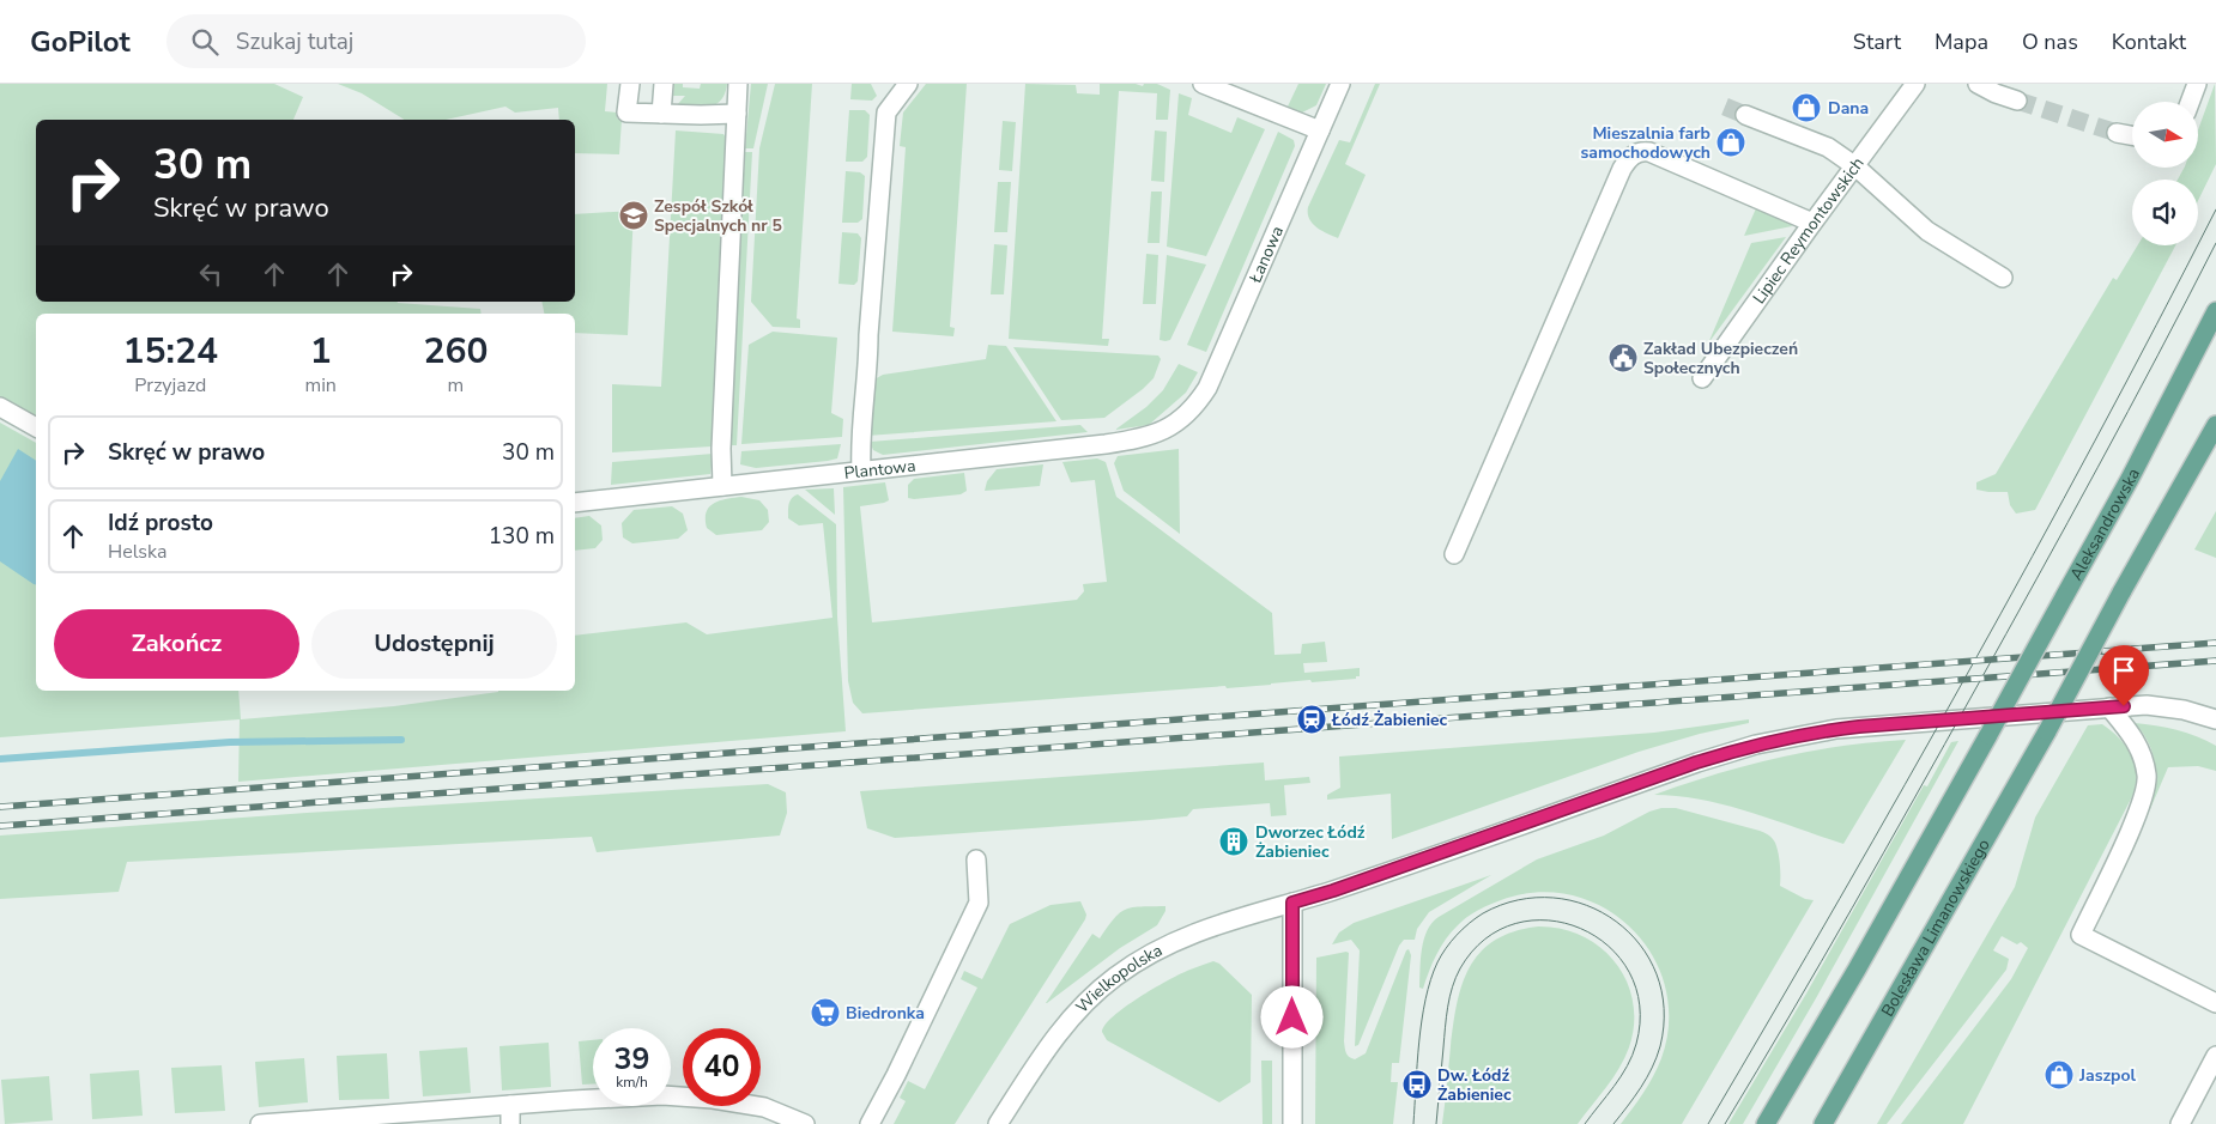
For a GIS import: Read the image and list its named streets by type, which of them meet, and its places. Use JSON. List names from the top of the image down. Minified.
{"streets":{"main road":["Aleksandrowska","Bolesława Limanowskiego"],"street":["Lipiec Reymontowskich","Łanowa","Plantowa","Wielkopolska"]},"crossings":[["Łanowa","Plantowa"]],"places":{"shop":["Dana","Mieszalnia farb samochodowych","Jaszpol"],"school or university":["Zespół Szkół Specjalnych nr 5"],"public building":["Zakład Ubezpieczeń Społecznych"],"station":["Łódź Żabieniec"],"building":["Dworzec Łódź Żabieniec"],"supermarket":["Biedronka"],"bus stop":["Dw. Łódź Żabieniec"]},"north":"right","page":{"header":"GoPilot","search":"Szukaj tutaj","nav":["Start","Mapa","O nas","Kontakt"],"turn":["30 m","Skręć w prawo"],"eta":["15:24","Przyjazd","1","min","260","m"],"list":[{"name":"Skręć w prawo","value":"30 m"},{"name":"Idź prosto","note":"Helska","value":"130 m"}],"buttons":["Zakończ","Udostępnij"],"speed":"39 km/h","limit":"40"}}
